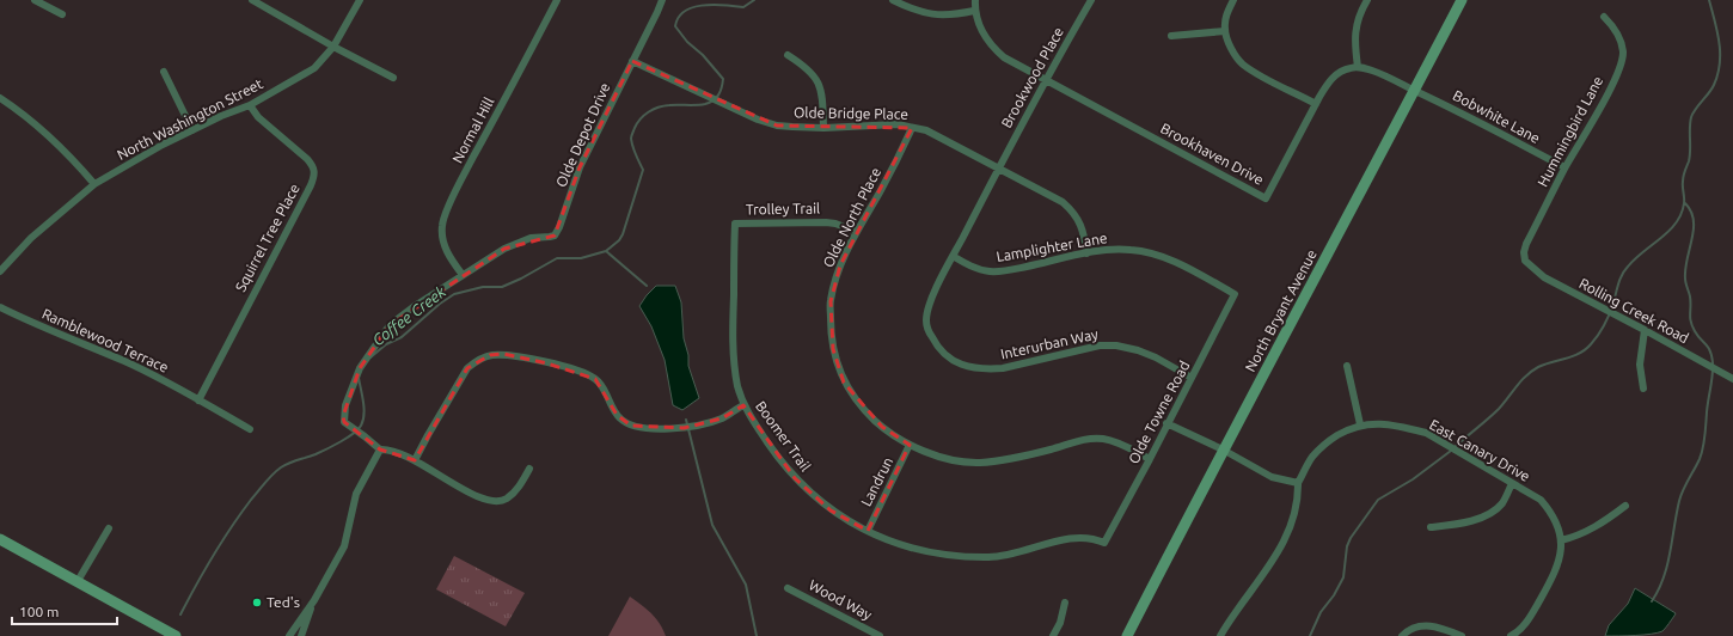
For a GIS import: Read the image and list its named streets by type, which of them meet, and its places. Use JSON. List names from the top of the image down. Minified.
{"streets":{"street":["Brookwood Place","Olde Bridge Place","Bobwhite Lane","North Washington Street","Normal Hill","Hummingbird Lane","Olde Depot Drive","Brookhaven Drive","Trolley Trail","Olde North Place","Squirrel Tree Place","Lamplighter Lane","North Bryant Avenue","Rolling Creek Road","Ramblewood Terrace","Interurban Way","Olde Towne Road","Boomer Trail","East Canary Drive","Landrun","Wood Way"]},"crossings":[["Brookwood Place","Olde Bridge Place"],["Brookwood Place","Brookhaven Drive"],["Brookwood Place","Interurban Way"],["Olde Bridge Place","Olde Depot Drive"],["Olde Bridge Place","Olde North Place"],["Olde Bridge Place","Lamplighter Lane"],["Olde Bridge Place","Interurban Way"],["Bobwhite Lane","Hummingbird Lane"],["Bobwhite Lane","North Bryant Avenue"],["North Washington Street","Squirrel Tree Place"],["Normal Hill","Olde Depot Drive"],["Hummingbird Lane","Rolling Creek Road"],["Trolley Trail","Olde North Place"],["Trolley Trail","Boomer Trail"],["Olde North Place","Olde Towne Road"],["Olde North Place","Landrun"],["Squirrel Tree Place","Ramblewood Terrace"],["Lamplighter Lane","Interurban Way"],["Lamplighter Lane","Olde Towne Road"],["Interurban Way","Olde Towne Road"],["Olde Towne Road","Boomer Trail"],["Boomer Trail","Landrun"]],"water":["Coffee Creek"],"places":["Ted's"],"scale_bar":"100 m"}
